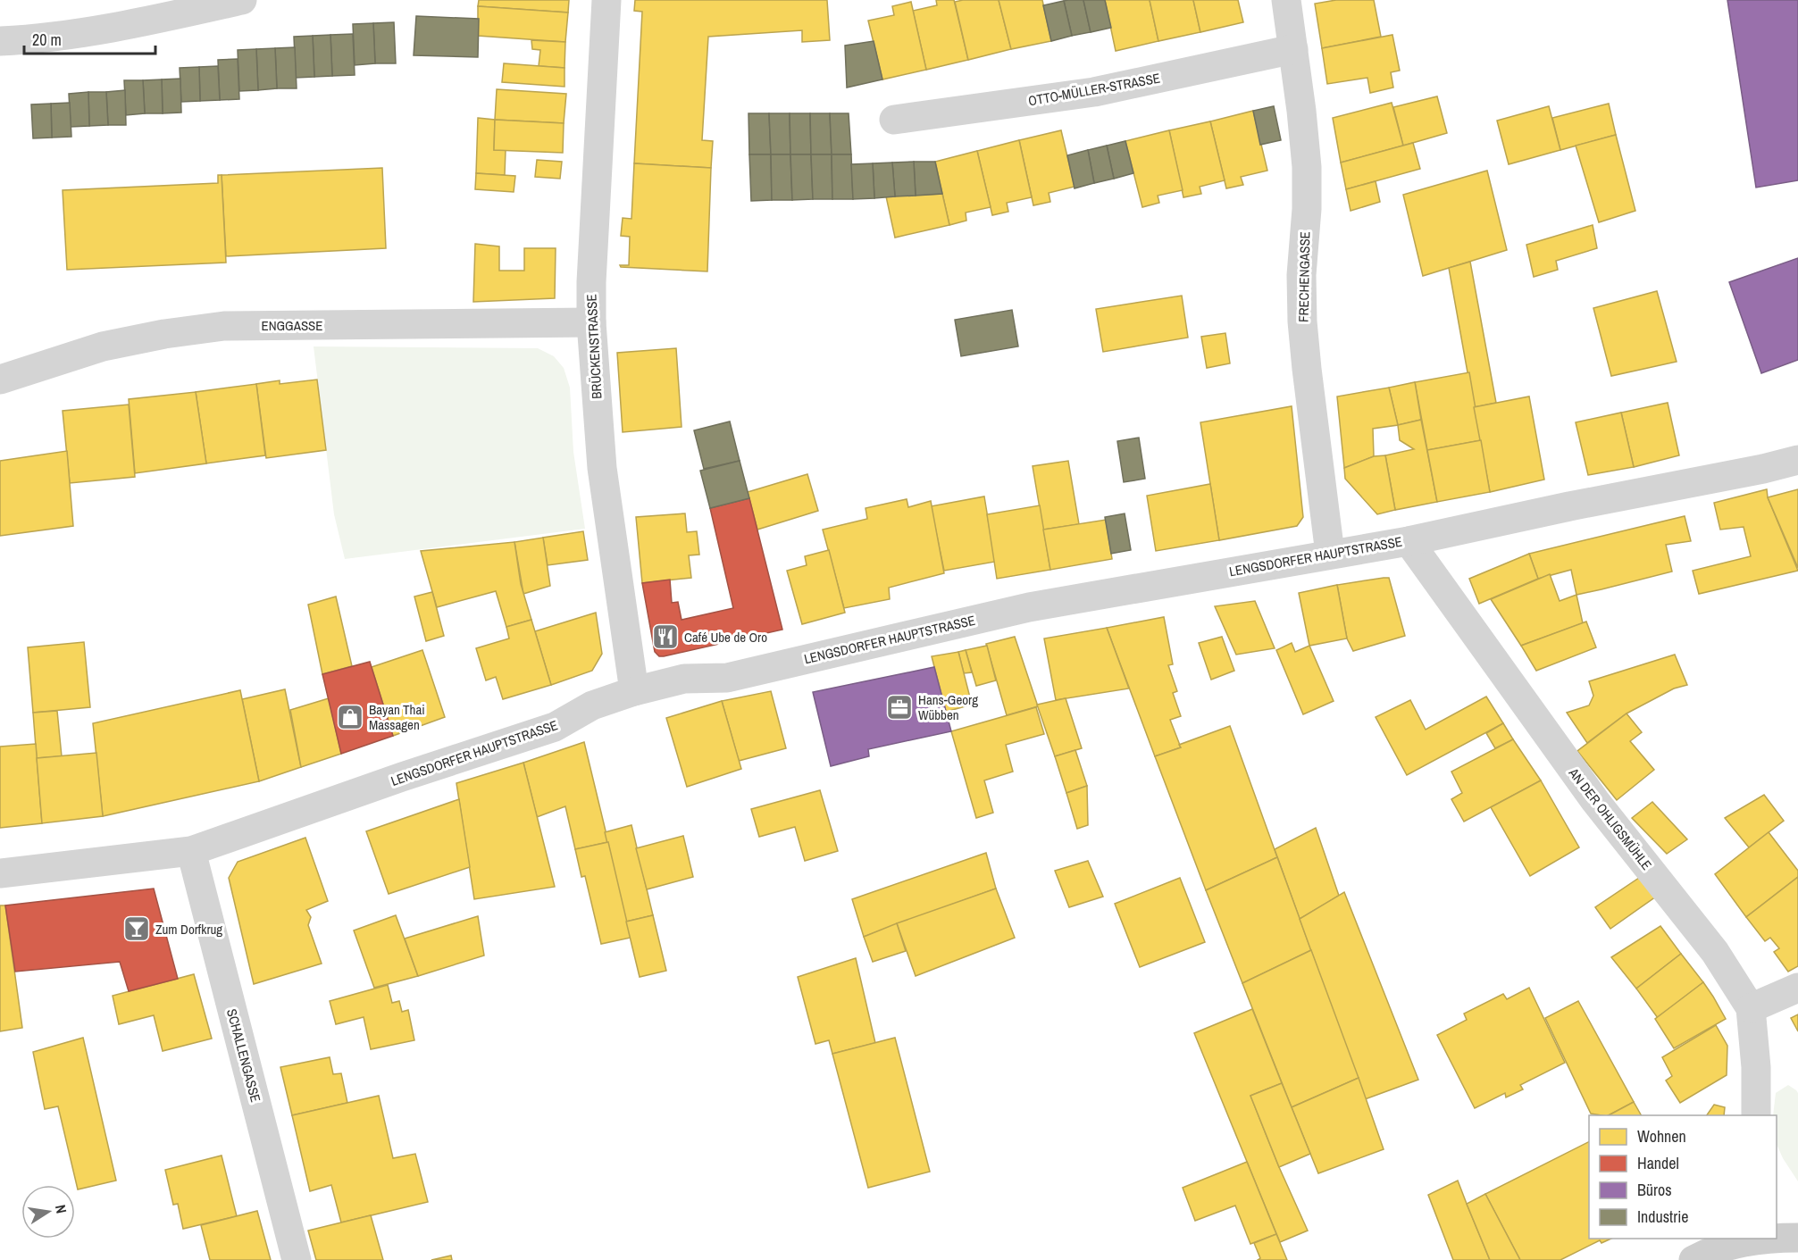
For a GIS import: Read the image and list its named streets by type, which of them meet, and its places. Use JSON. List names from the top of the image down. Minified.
{"streets":{"street":["OTTO-MÜLLER-STRASSE","FRECHENGASSE","ENGGASSE","BRÜCKENSTRASSE","LENGSDORFER HAUPTSTRASSE","AN DER OHLIGSMÜHLE","SCHALLENGASSE"]},"crossings":[["OTTO-MÜLLER-STRASSE","FRECHENGASSE"],["FRECHENGASSE","LENGSDORFER HAUPTSTRASSE"],["ENGGASSE","BRÜCKENSTRASSE"],["BRÜCKENSTRASSE","LENGSDORFER HAUPTSTRASSE"],["LENGSDORFER HAUPTSTRASSE","AN DER OHLIGSMÜHLE"],["LENGSDORFER HAUPTSTRASSE","SCHALLENGASSE"]],"places":{"restaurant":["Café Ube de Oro"],"office":["Hans-Georg Wübben"],"shop":["Bayan Thai Massagen"],"bar":["Zum Dorfkrug"]},"legend":["Wohnen","Handel","Büros","Industrie"],"scale_bar":"20 m","north":"right"}
